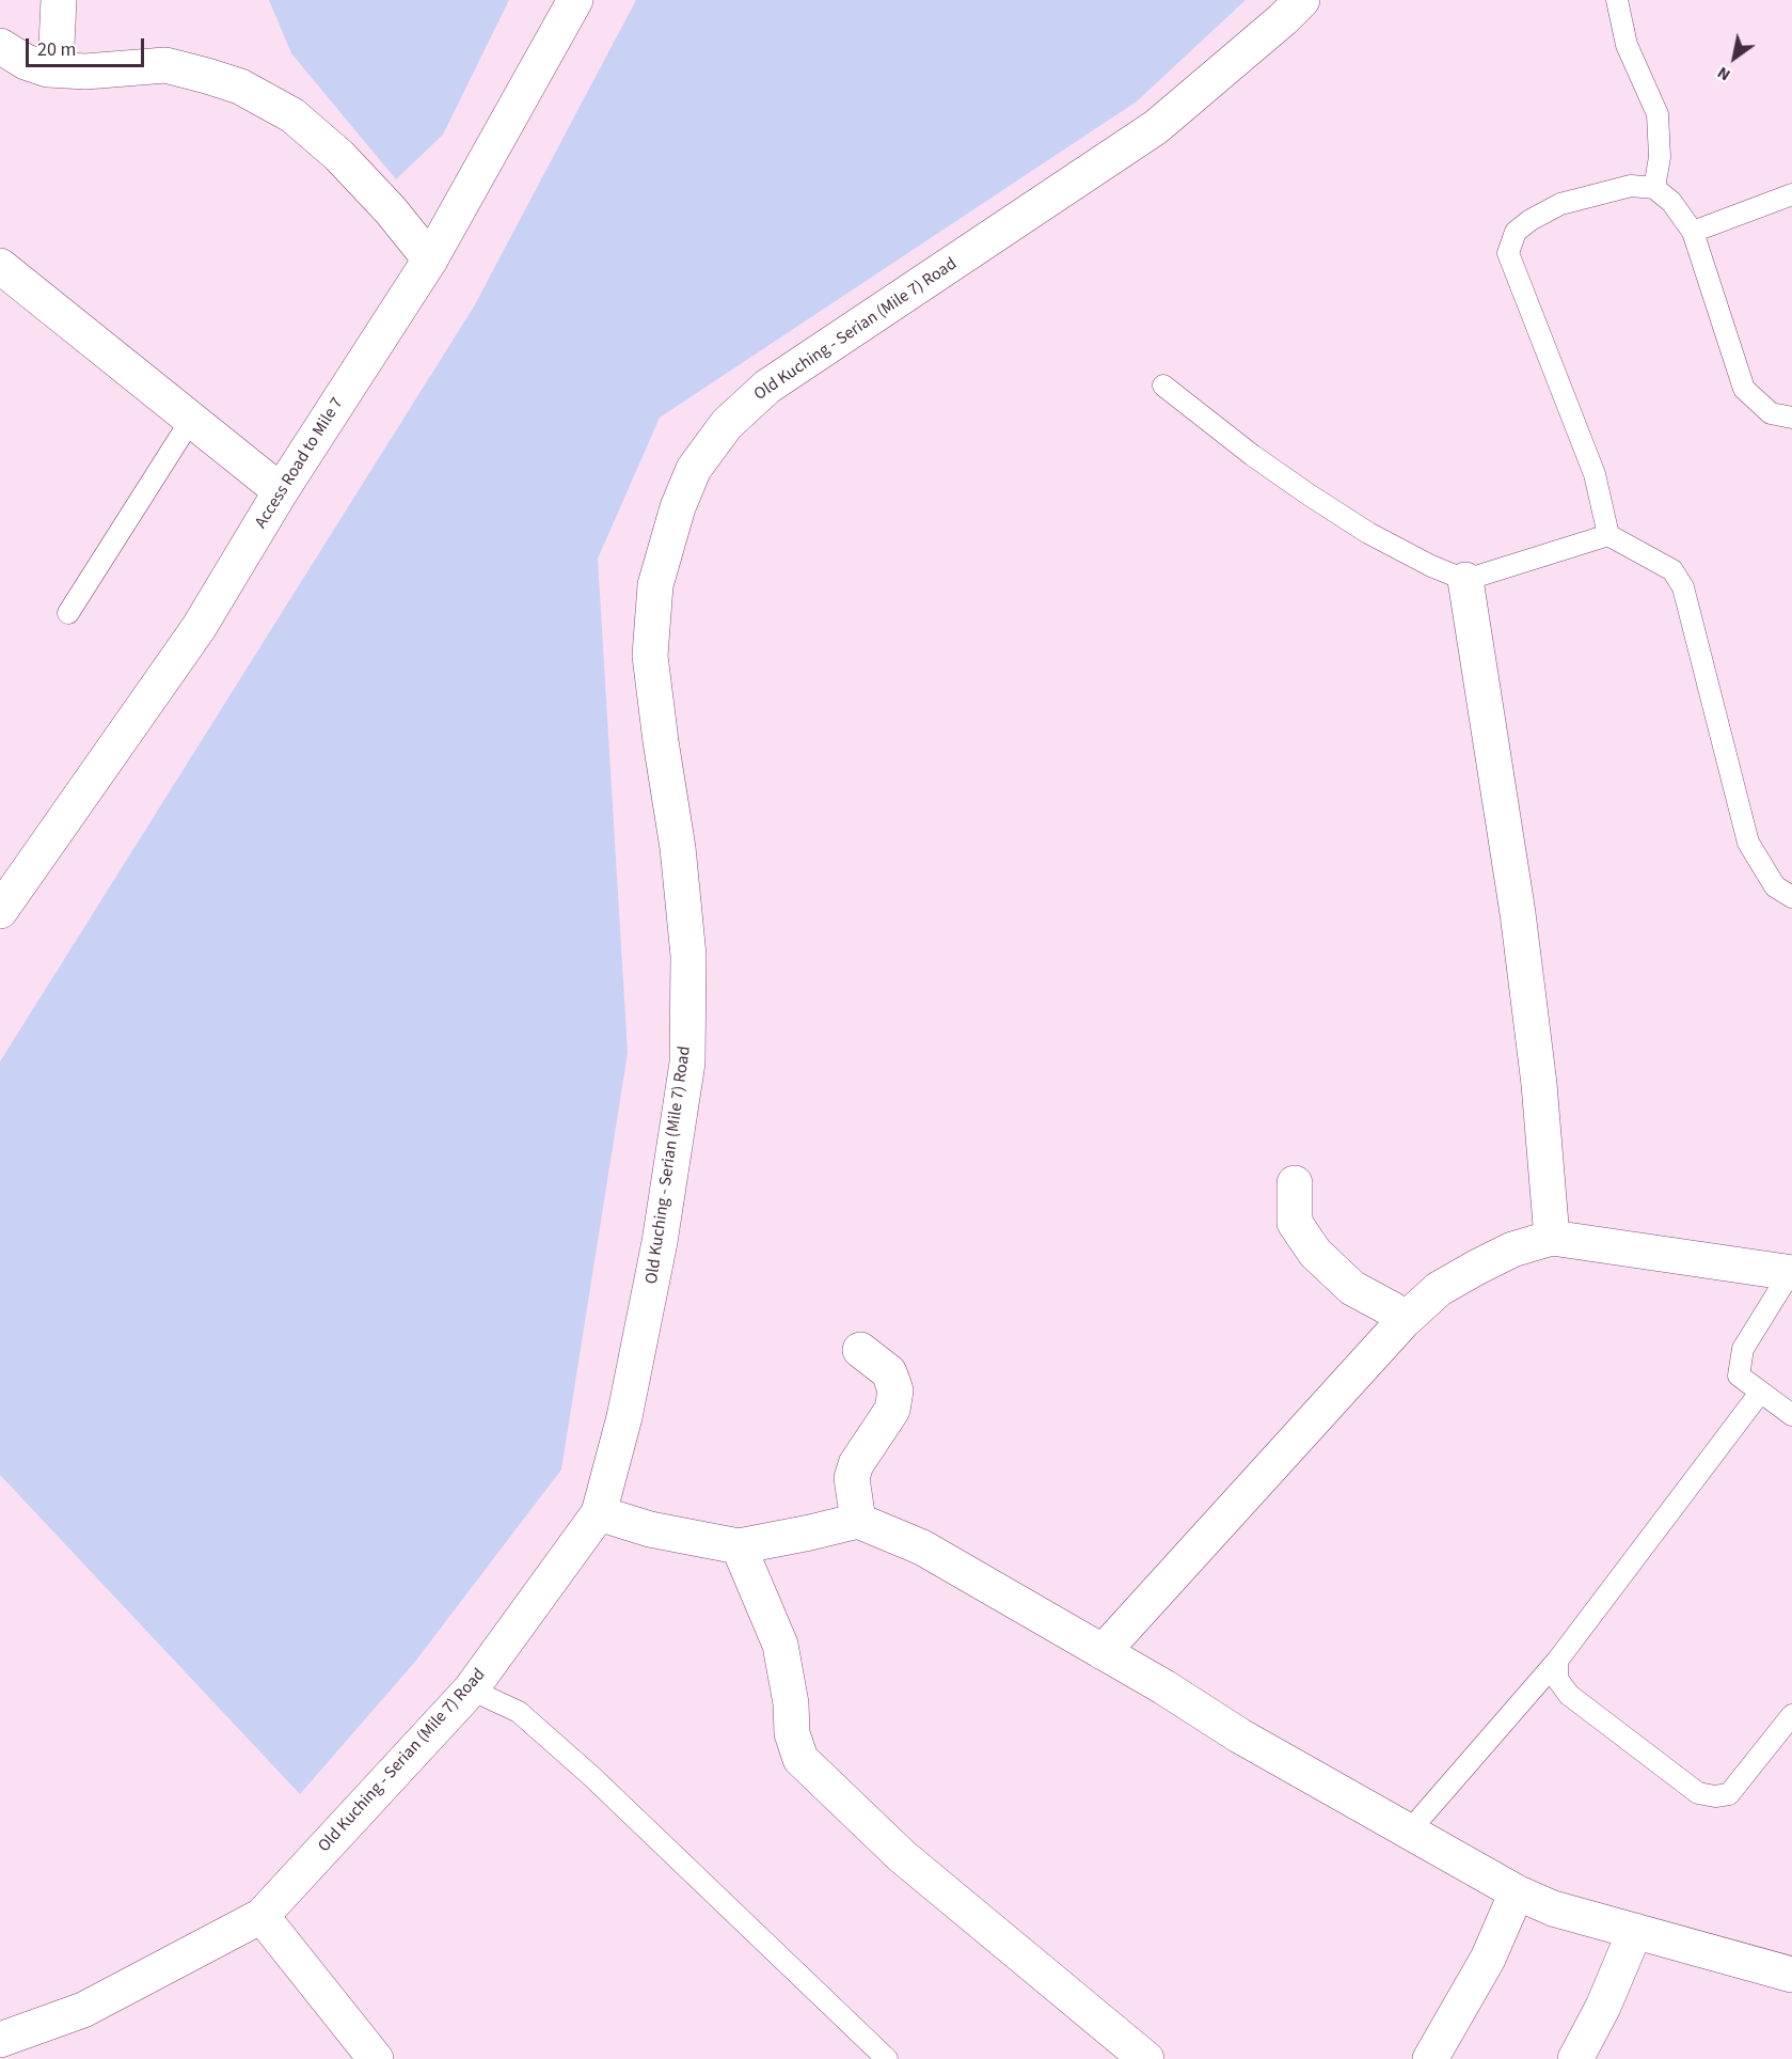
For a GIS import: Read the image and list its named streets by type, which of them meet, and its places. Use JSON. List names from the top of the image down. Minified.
{"streets":{"street":["Old Kuching - Serian (Mile 7) Road","Access Road to Mile 7"]},"scale_bar":"20 m","north":"bottom left"}
